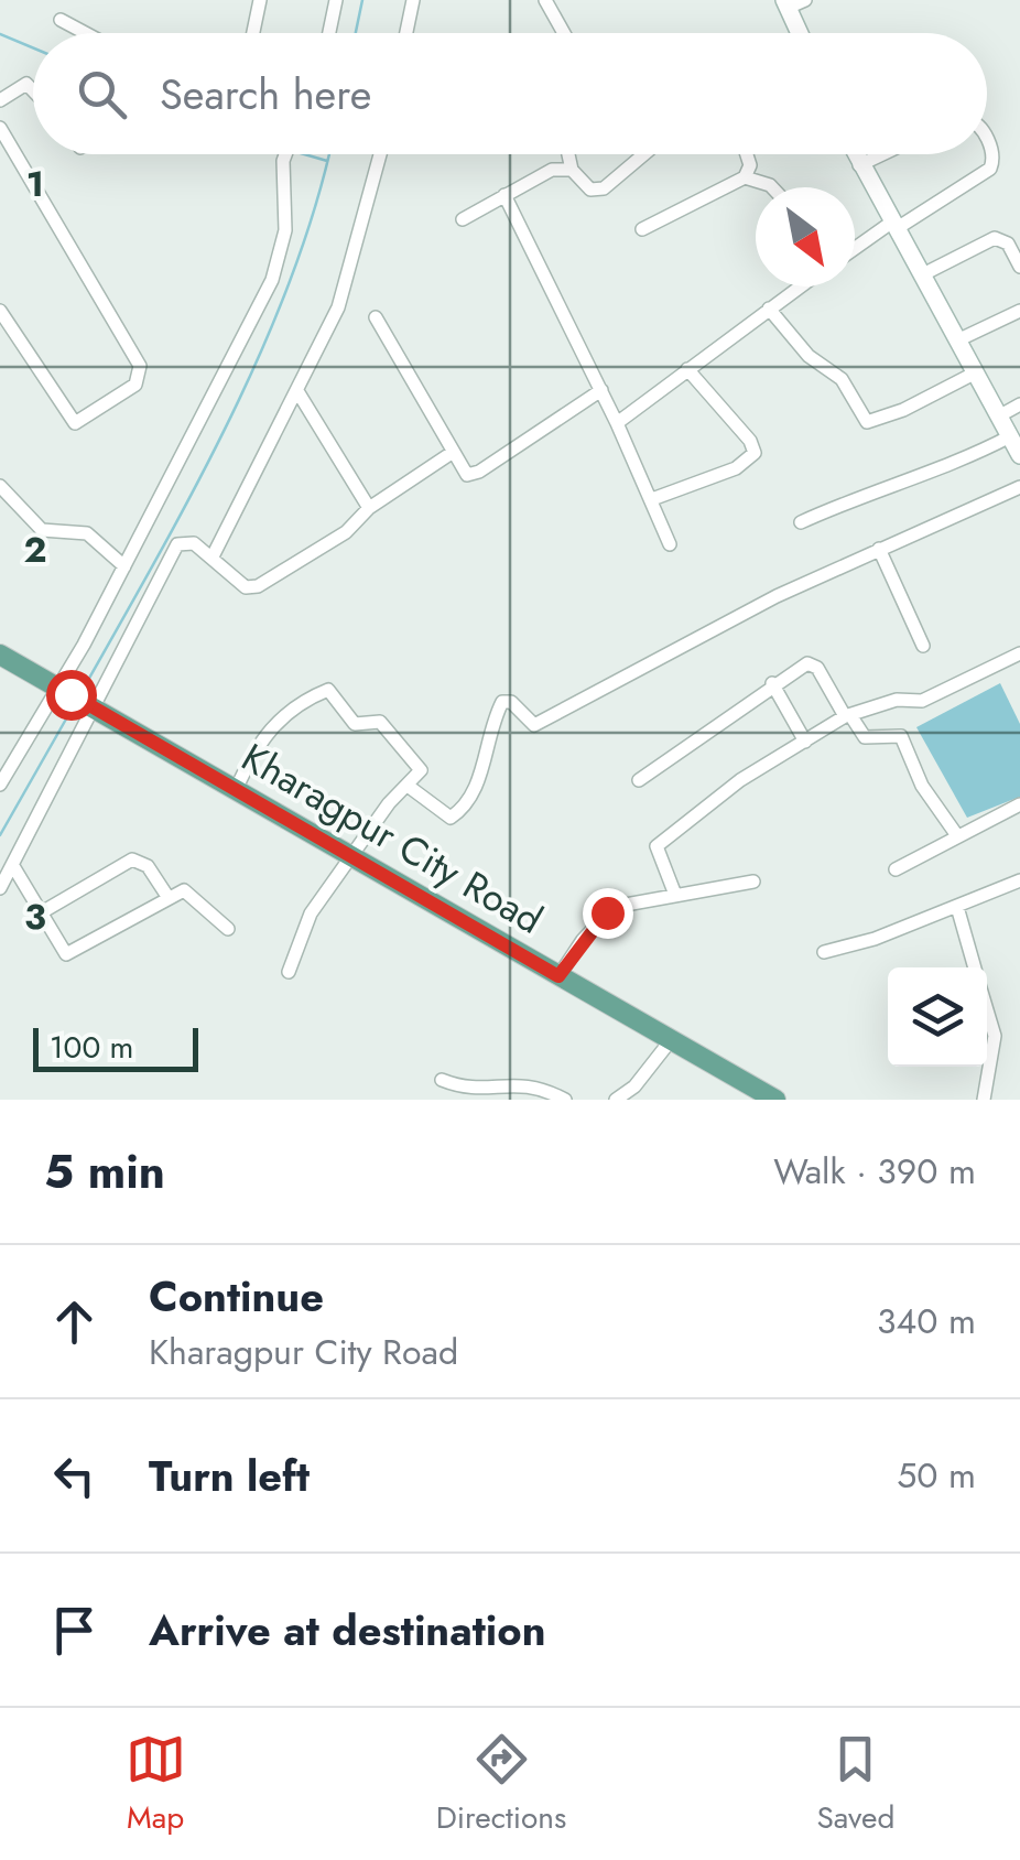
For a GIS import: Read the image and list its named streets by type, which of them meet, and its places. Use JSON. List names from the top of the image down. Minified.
{"streets":{"main road":["Kharagpur City Road"]},"scale_bar":"100 m","north":"bottom right","page":{"search":"Search here","scale":"100 m","heading":["5 min","Walk · 390 m"],"list":[["Continue","Kharagpur City Road","340 m"],["Turn left","50 m"],"Arrive at destination"],"nav":["Map","Directions","Saved"]},"grid":{"rows":["1","2","3"]}}
